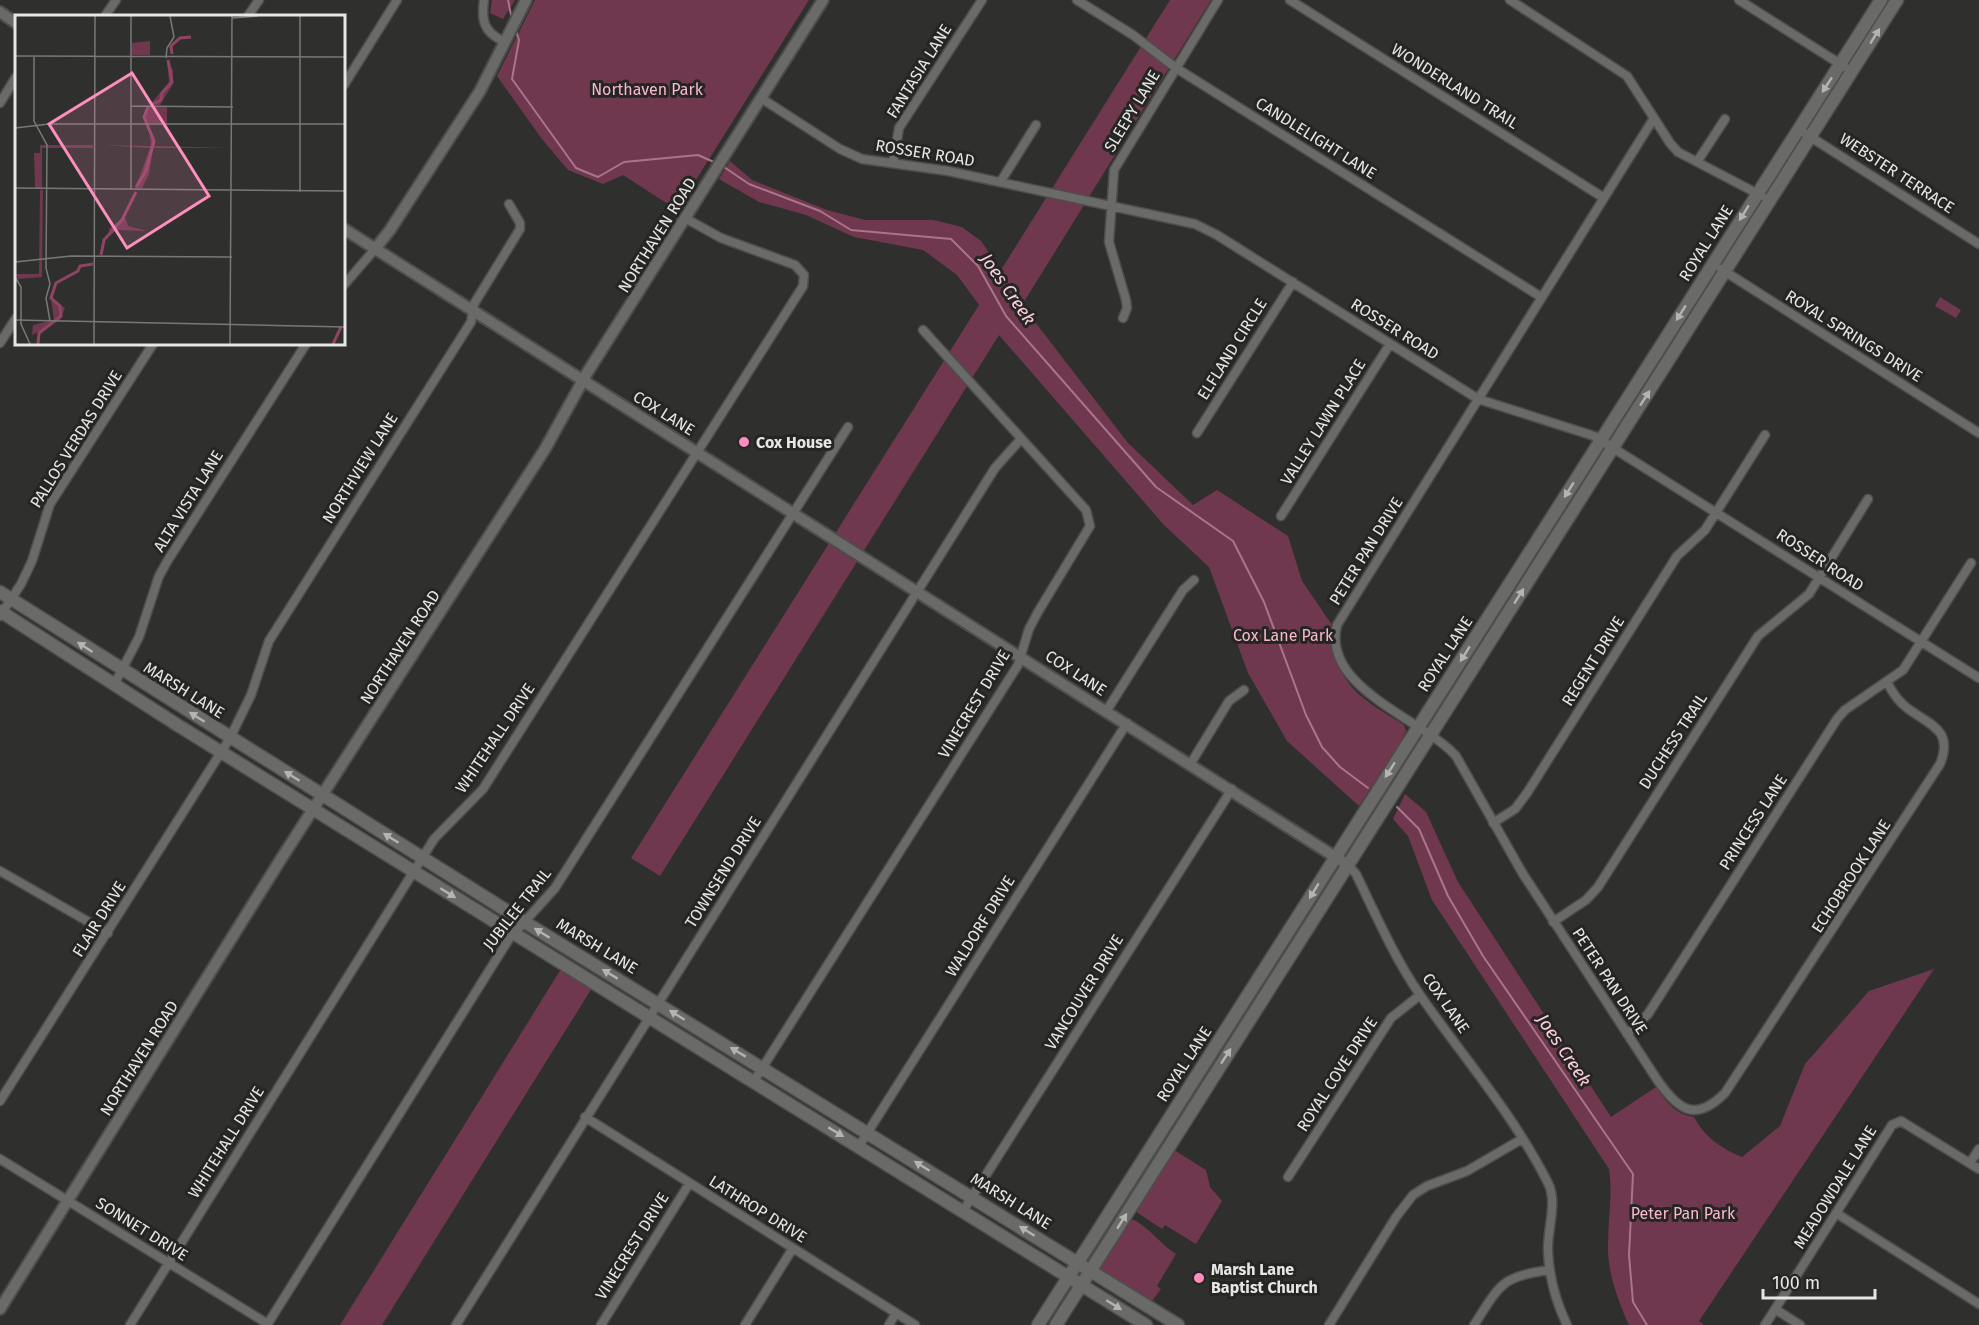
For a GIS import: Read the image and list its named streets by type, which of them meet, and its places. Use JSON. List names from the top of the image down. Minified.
{"streets":{"main road":["ROYAL LANE","MARSH LANE"],"street":["FANTASIA LANE","WONDERLAND TRAIL","SLEEPY LANE","CANDLELIGHT LANE","ROSSER ROAD","WEBSTER TERRACE","NORTHAVEN ROAD","ROYAL SPRINGS DRIVE","ELFLAND CIRCLE","COX LANE","VALLEY LAWN PLACE","PALLOS VERDAS DRIVE","NORTHVIEW LANE","ALTA VISTA LANE","PETER PAN DRIVE","REGENT DRIVE","VINECREST DRIVE","WHITEHALL DRIVE","DUCHESS TRAIL","PRINCESS LANE","TOWNSEND DRIVE","ECHOBROOK LANE","JUBILEE TRAIL","FLAIR DRIVE","WALDORF DRIVE","VANCOUVER DRIVE","ROYAL COVE DRIVE","MEADOWDALE LANE","LATHROP DRIVE","SONNET DRIVE"]},"crossings":[["FANTASIA LANE","ROSSER ROAD"],["WONDERLAND TRAIL","PETER PAN DRIVE"],["SLEEPY LANE","CANDLELIGHT LANE"],["SLEEPY LANE","ROSSER ROAD"],["CANDLELIGHT LANE","PETER PAN DRIVE"],["ROSSER ROAD","NORTHAVEN ROAD"],["ROSSER ROAD","ROYAL LANE"],["ROSSER ROAD","ELFLAND CIRCLE"],["ROSSER ROAD","VALLEY LAWN PLACE"],["ROSSER ROAD","PETER PAN DRIVE"],["ROSSER ROAD","REGENT DRIVE"],["ROSSER ROAD","DUCHESS TRAIL"],["ROSSER ROAD","PRINCESS LANE"],["WEBSTER TERRACE","ROYAL LANE"],["NORTHAVEN ROAD","COX LANE"],["NORTHAVEN ROAD","MARSH LANE"],["NORTHAVEN ROAD","WHITEHALL DRIVE"],["NORTHAVEN ROAD","SONNET DRIVE"],["ROYAL LANE","ROYAL SPRINGS DRIVE"],["ROYAL LANE","COX LANE"],["ROYAL LANE","PETER PAN DRIVE"],["ROYAL LANE","MARSH LANE"],["COX LANE","NORTHVIEW LANE"],["COX LANE","VINECREST DRIVE"],["COX LANE","WHITEHALL DRIVE"],["COX LANE","TOWNSEND DRIVE"],["COX LANE","JUBILEE TRAIL"],["COX LANE","WALDORF DRIVE"],["COX LANE","VANCOUVER DRIVE"],["COX LANE","ROYAL COVE DRIVE"],["PALLOS VERDAS DRIVE","MARSH LANE"],["NORTHVIEW LANE","MARSH LANE"],["NORTHVIEW LANE","FLAIR DRIVE"],["ALTA VISTA LANE","MARSH LANE"],["PETER PAN DRIVE","REGENT DRIVE"],["PETER PAN DRIVE","DUCHESS TRAIL"],["PETER PAN DRIVE","PRINCESS LANE"],["PETER PAN DRIVE","ECHOBROOK LANE"],["MARSH LANE","VINECREST DRIVE"],["MARSH LANE","WHITEHALL DRIVE"],["MARSH LANE","TOWNSEND DRIVE"],["MARSH LANE","JUBILEE TRAIL"],["MARSH LANE","FLAIR DRIVE"],["MARSH LANE","WALDORF DRIVE"],["MARSH LANE","VANCOUVER DRIVE"],["VINECREST DRIVE","TOWNSEND DRIVE"],["VINECREST DRIVE","LATHROP DRIVE"],["WHITEHALL DRIVE","SONNET DRIVE"],["PRINCESS LANE","ECHOBROOK LANE"],["TOWNSEND DRIVE","LATHROP DRIVE"],["JUBILEE TRAIL","SONNET DRIVE"]],"water":["Joes Creek"],"parks":["Northaven Park","Cox Lane Park","Peter Pan Park"],"places":["Cox House","Marsh Lane Baptist Church"],"scale_bar":"100 m"}
